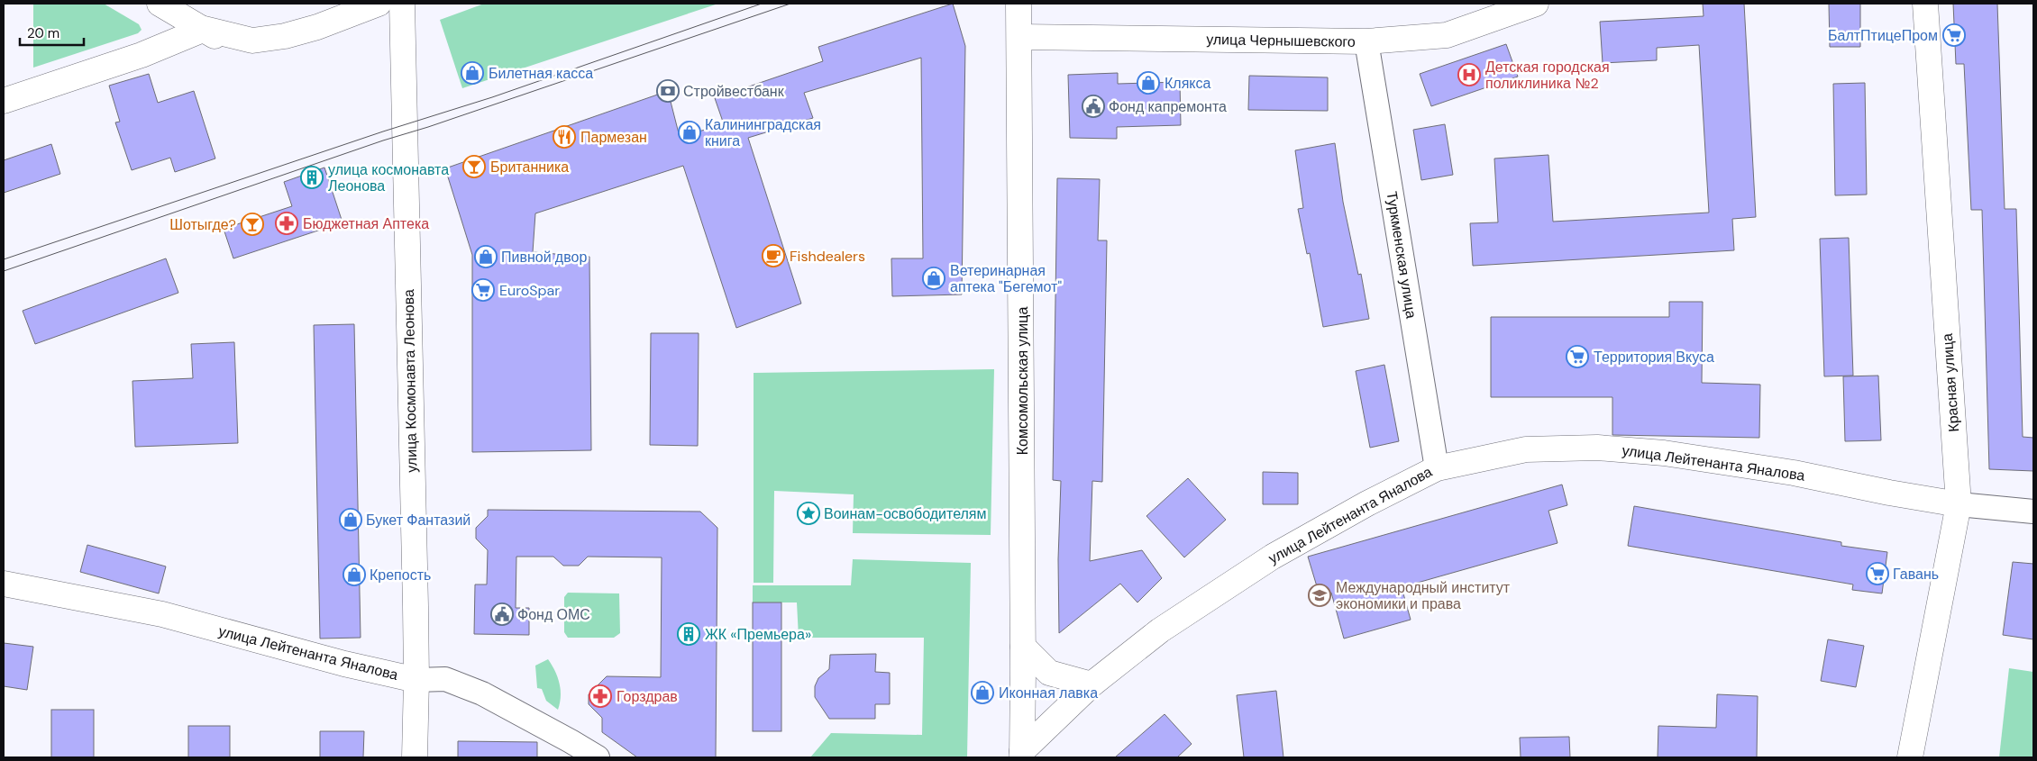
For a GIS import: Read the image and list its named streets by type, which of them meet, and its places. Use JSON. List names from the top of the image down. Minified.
{"streets":{"street":["улица Чернышевского","Туркменская улица","улица Космонавта Леонова","Комсомольская улица","Красная улица","улица Лейтенанта Яналова"]},"crossings":[["улица Чернышевского","Туркменская улица"],["улица Чернышевского","Комсомольская улица"],["Туркменская улица","улица Лейтенанта Яналова"],["улица Космонавта Леонова","улица Лейтенанта Яналова"],["Комсомольская улица","улица Лейтенанта Яналова"],["Красная улица","улица Лейтенанта Яналова"]],"places":{"supermarket":["БалтПтицеПром","EuroSpar","Территория Вкуса","Гавань"],"shop":["Билетная касса","Клякса","Калининградская книга","Пивной двор","Ветеринарная аптека \"Бегемот\"","Букет Фантазий","Крепость","Иконная лавка"],"hospital":["Детская городская поликлиника №2"],"bank":["Стройвестбанк"],"public building":["Фонд капремонта","Фонд ОМС"],"restaurant":["Пармезан"],"bar":["Британника","Шотыгде?"],"building":["улица космонавта Леонова","ЖК «Премьера»"],"pharmacy":["Бюджетная Аптека","Горздрав"],"cafe":["Fishdealers"],"place":["Воинам-освободителям"],"school or university":["Международный институт экономики и права"]},"scale_bar":"20 m"}
